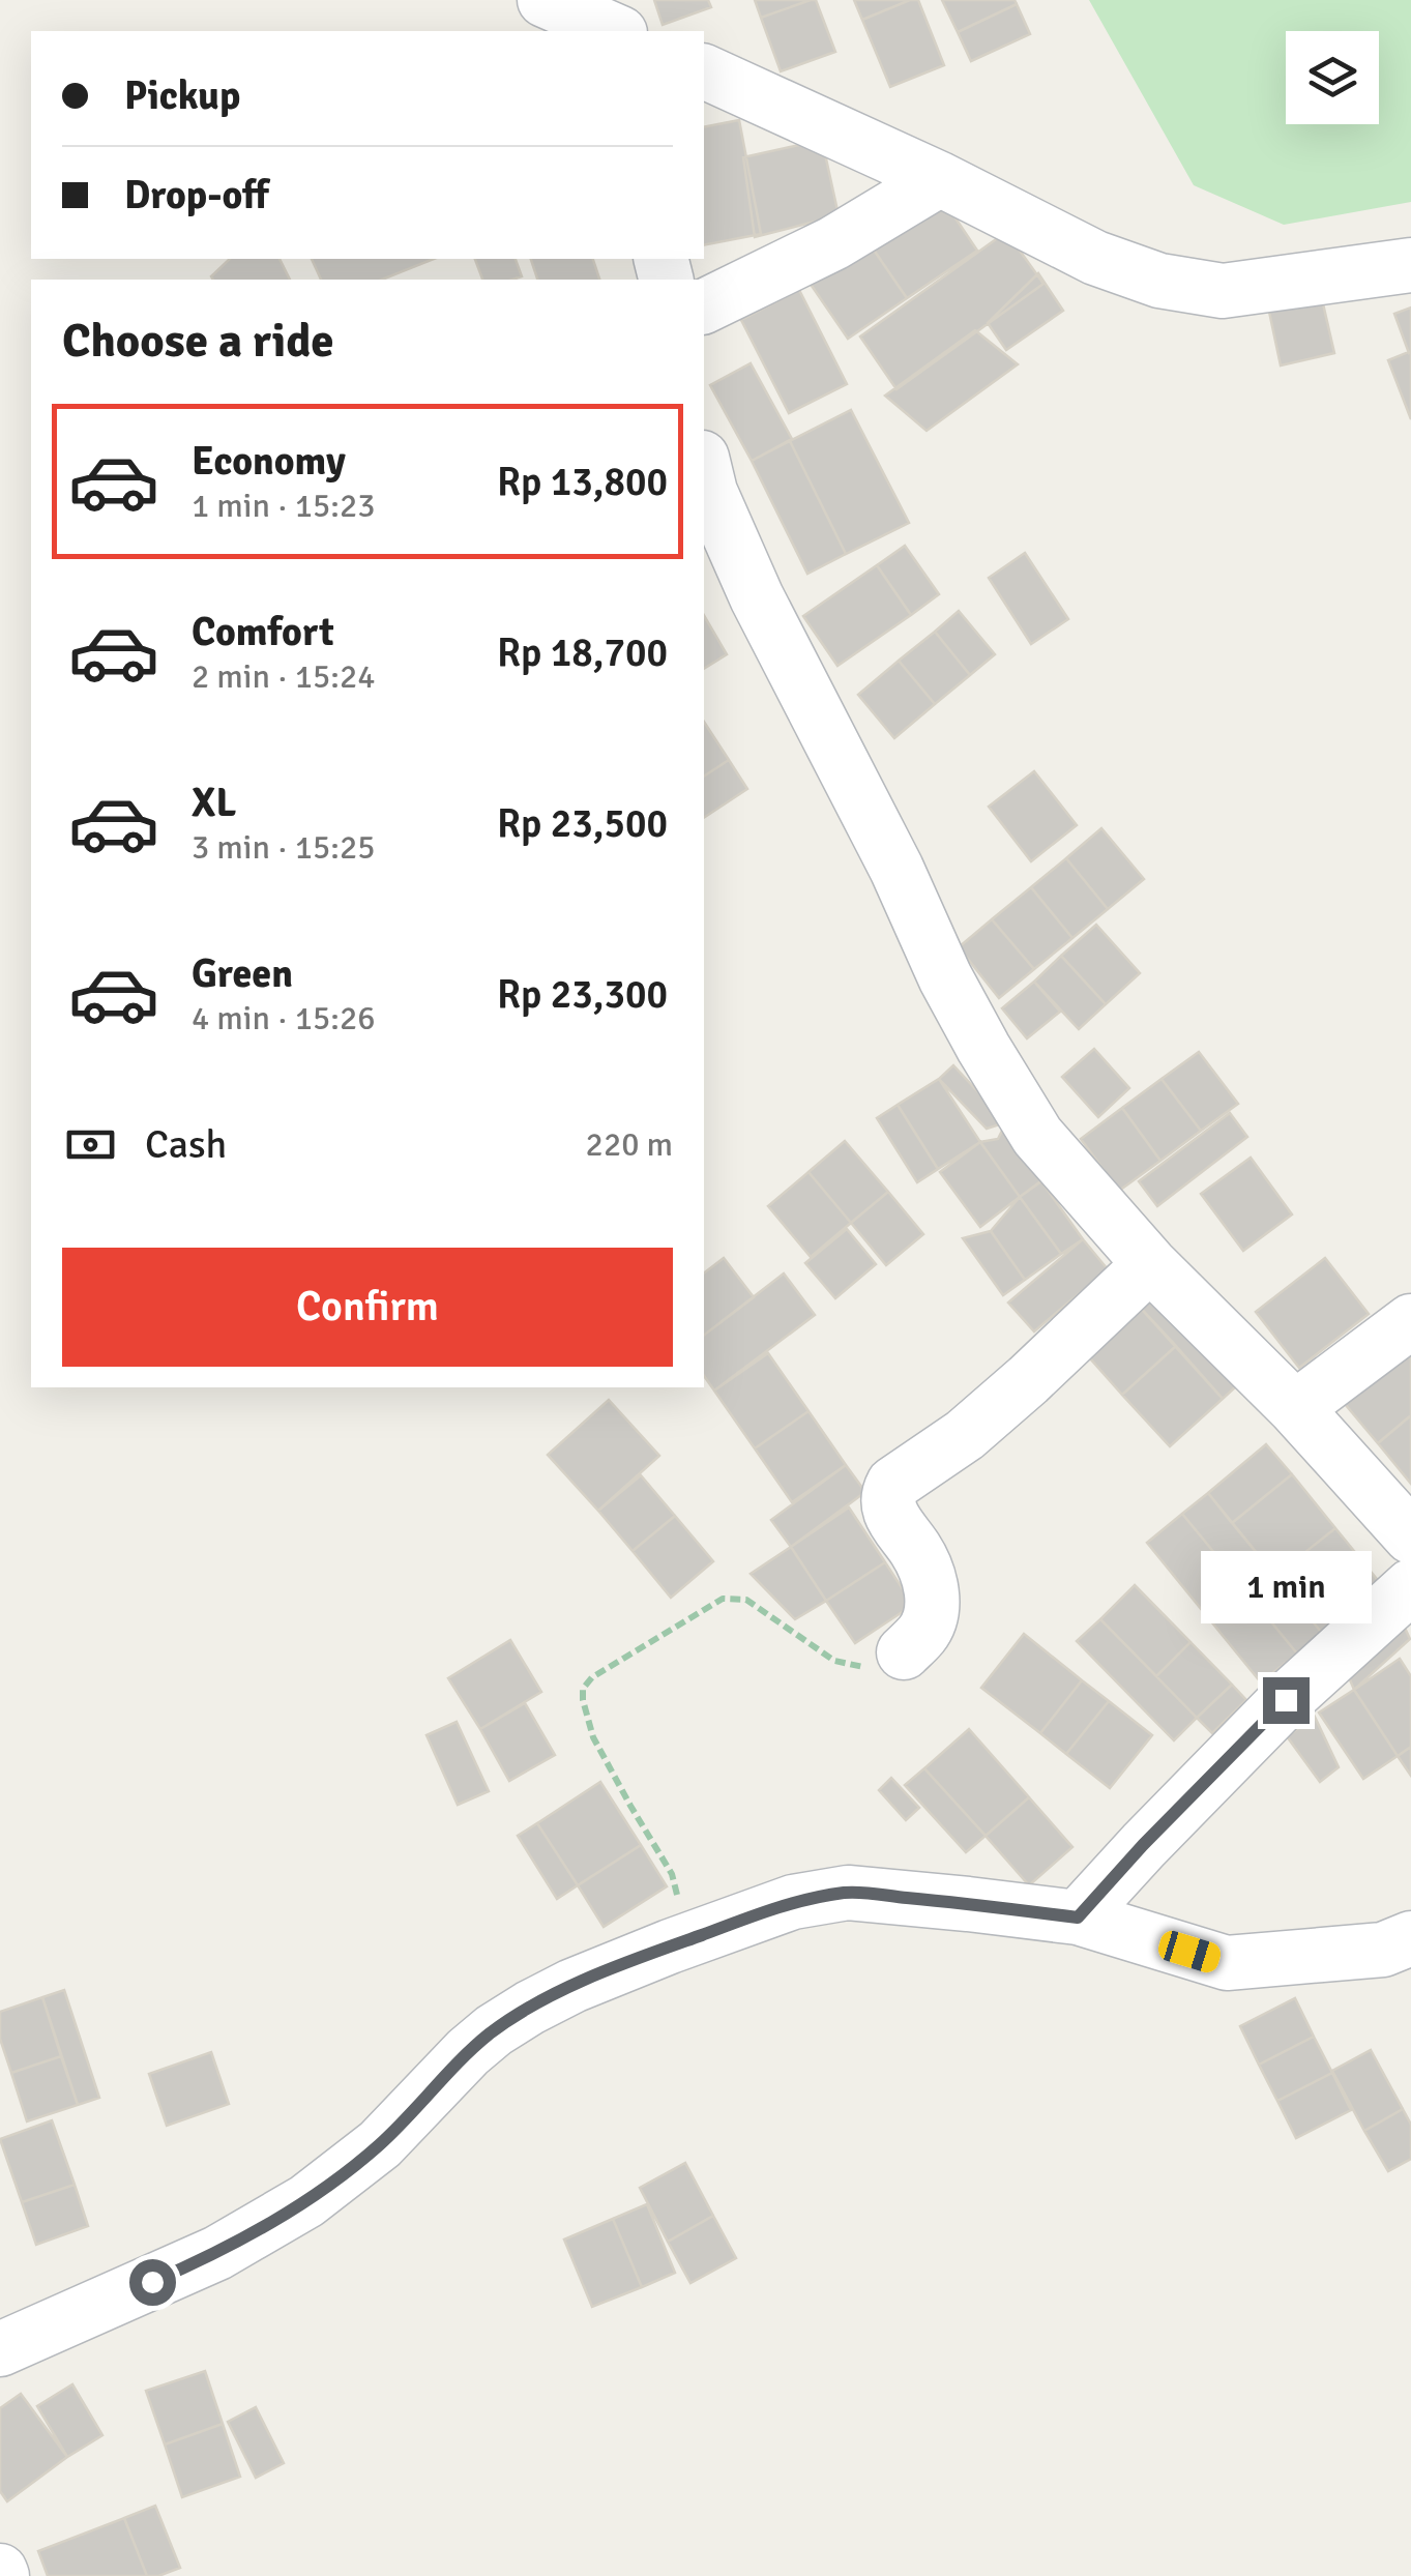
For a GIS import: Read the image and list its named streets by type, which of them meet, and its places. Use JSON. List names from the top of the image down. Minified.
{"page":{"banner":["Pickup","Drop-off"],"heading":"Choose a ride","list":[{"name":"Economy","note":"1 min · 15:23","value":"Rp 13,800"},{"name":"Comfort","note":"2 min · 15:24","value":"Rp 18,700"},{"name":"XL","note":"3 min · 15:25","value":"Rp 23,500"},{"name":"Green","note":"4 min · 15:26","value":"Rp 23,300"}],"pay":["Cash","220 m"],"buttons":"Confirm","bubble":"1 min"}}
